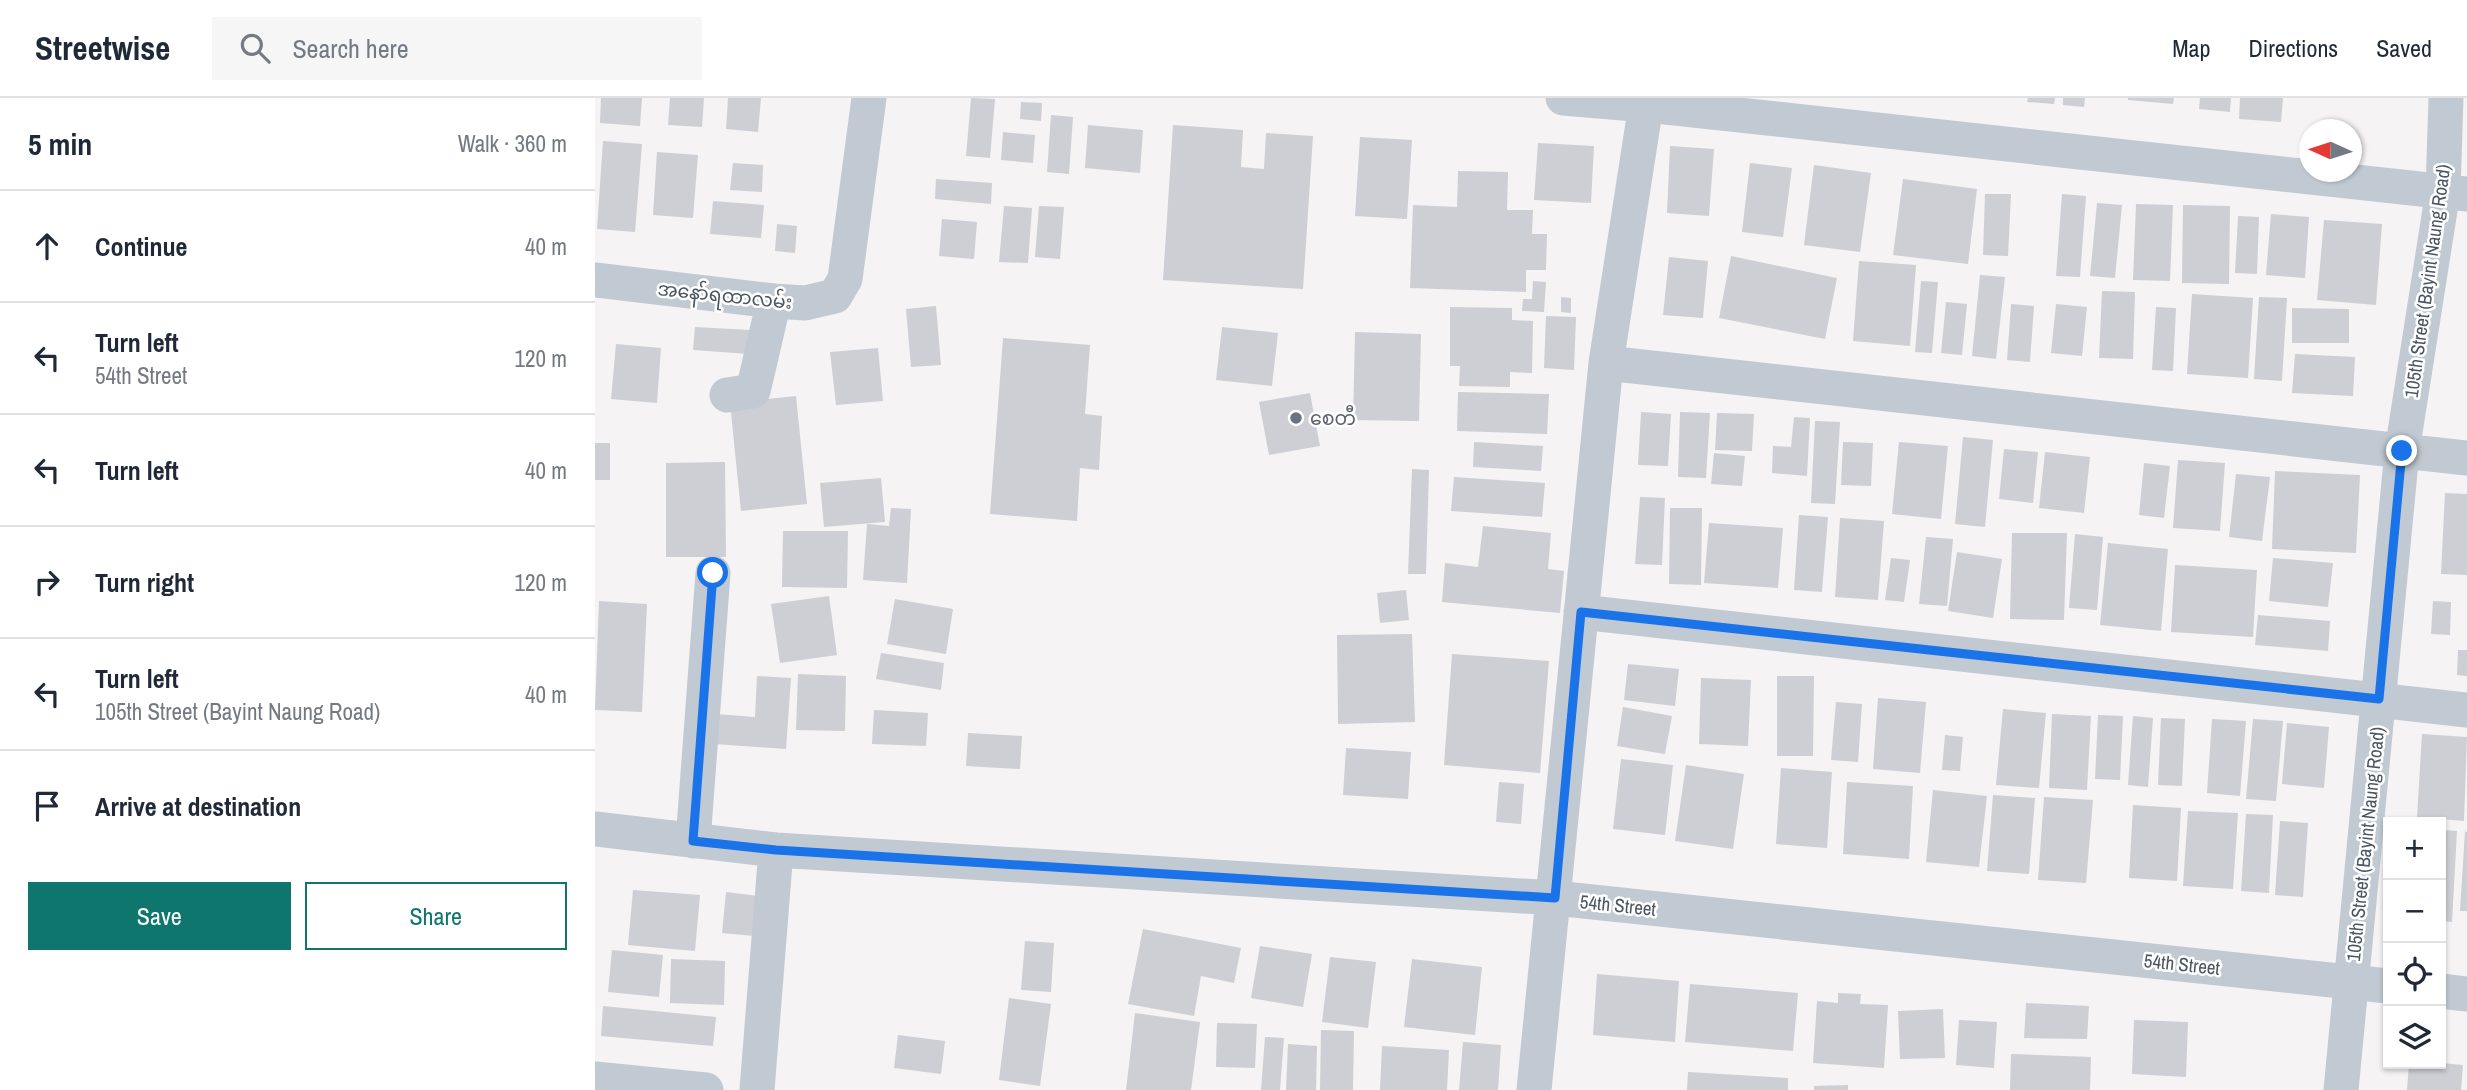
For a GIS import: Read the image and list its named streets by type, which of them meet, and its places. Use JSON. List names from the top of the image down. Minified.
{"streets":{"street":["105th Street (Bayint Naung Road)","အနော်ရထာလမ်း","54th Street"]},"crossings":[["105th Street (Bayint Naung Road)","54th Street"]],"places":["စေတီ"],"north":"left","page":{"header":"Streetwise","search":"Search here","nav":["Map","Directions","Saved"],"heading":["5 min","Walk · 360 m"],"list":[["Continue","40 m"],["Turn left","54th Street","120 m"],["Turn left","40 m"],["Turn right","120 m"],["Turn left","105th Street (Bayint Naung Road)","40 m"],"Arrive at destination"],"map_buttons":["+","−"],"buttons":["Save","Share"]}}
